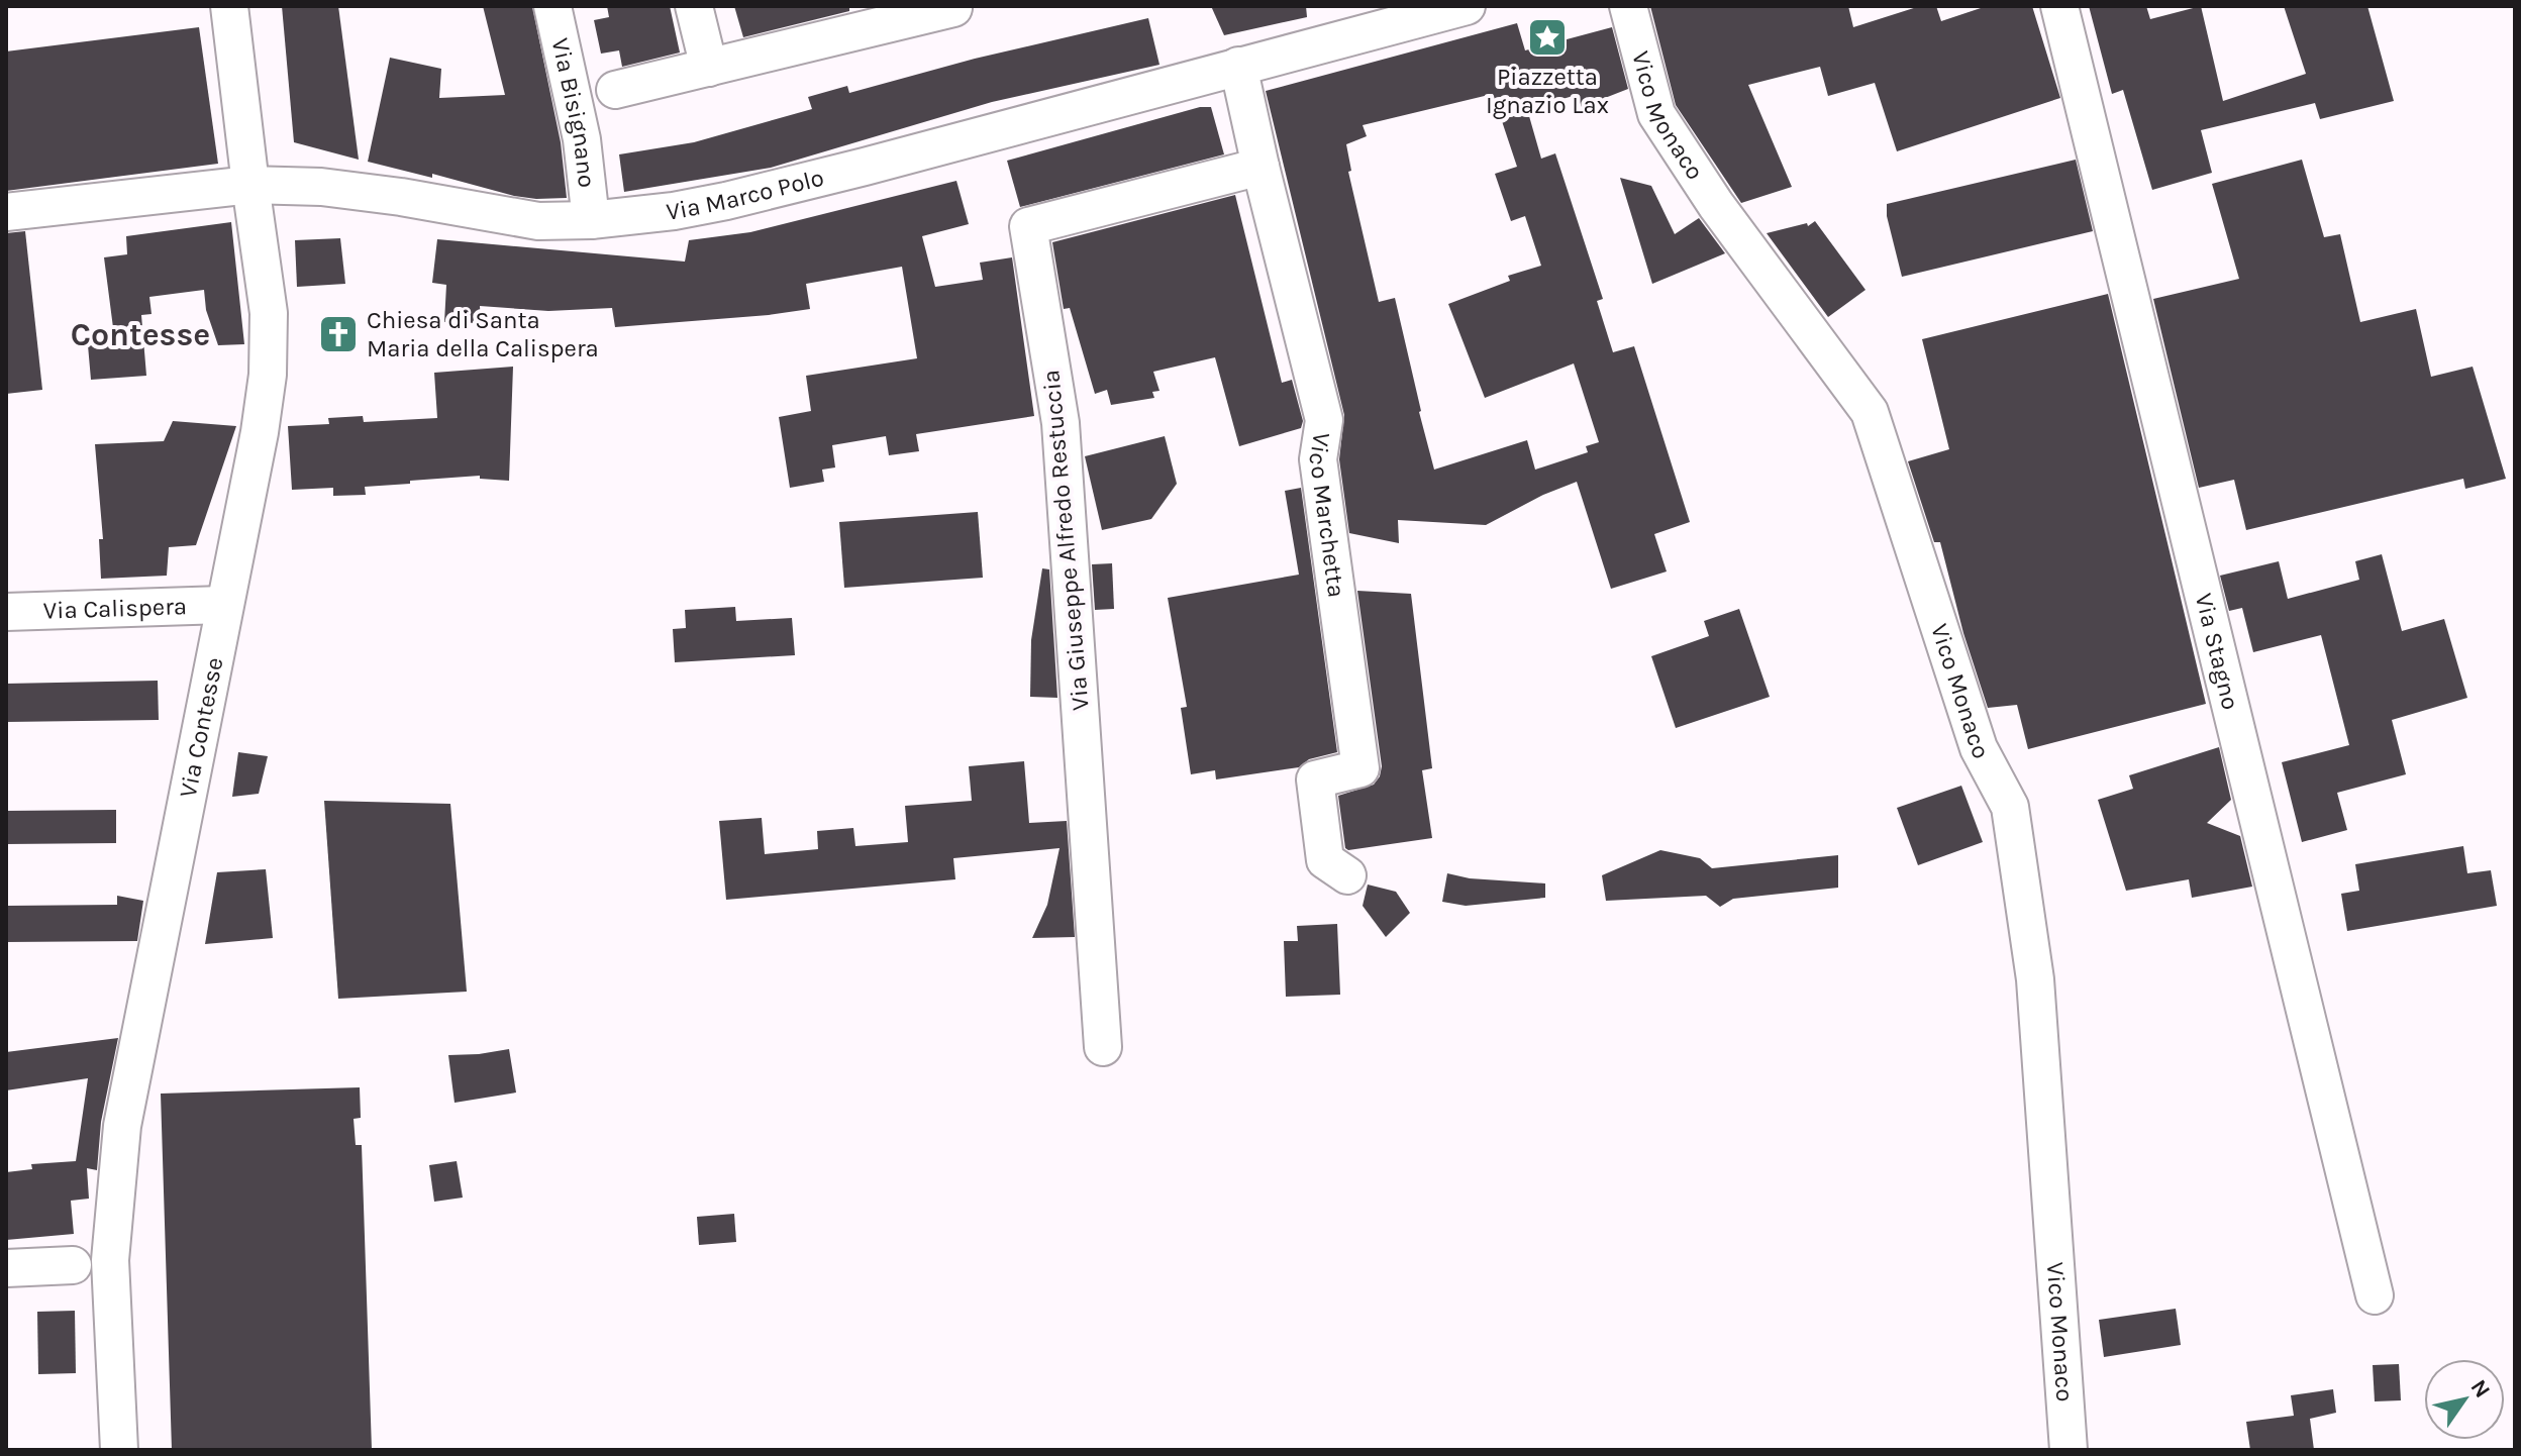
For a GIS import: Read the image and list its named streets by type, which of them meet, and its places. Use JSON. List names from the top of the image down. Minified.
{"streets":{"street":["Via Bisignano","Vico Monaco","Via Marco Polo","Vico Marchetta","Via Giuseppe Alfredo Restuccia","Via Calispera","Via Stagno","Via Contesse"]},"crossings":[["Via Bisignano","Via Marco Polo"],["Via Marco Polo","Vico Marchetta"],["Via Marco Polo","Via Contesse"],["Vico Marchetta","Via Giuseppe Alfredo Restuccia"],["Via Calispera","Via Contesse"]],"districts":["Contesse"],"places":{"place":["Piazzetta Ignazio Lax"],"church":["Chiesa di Santa Maria della Calispera"]},"north":"top right"}
